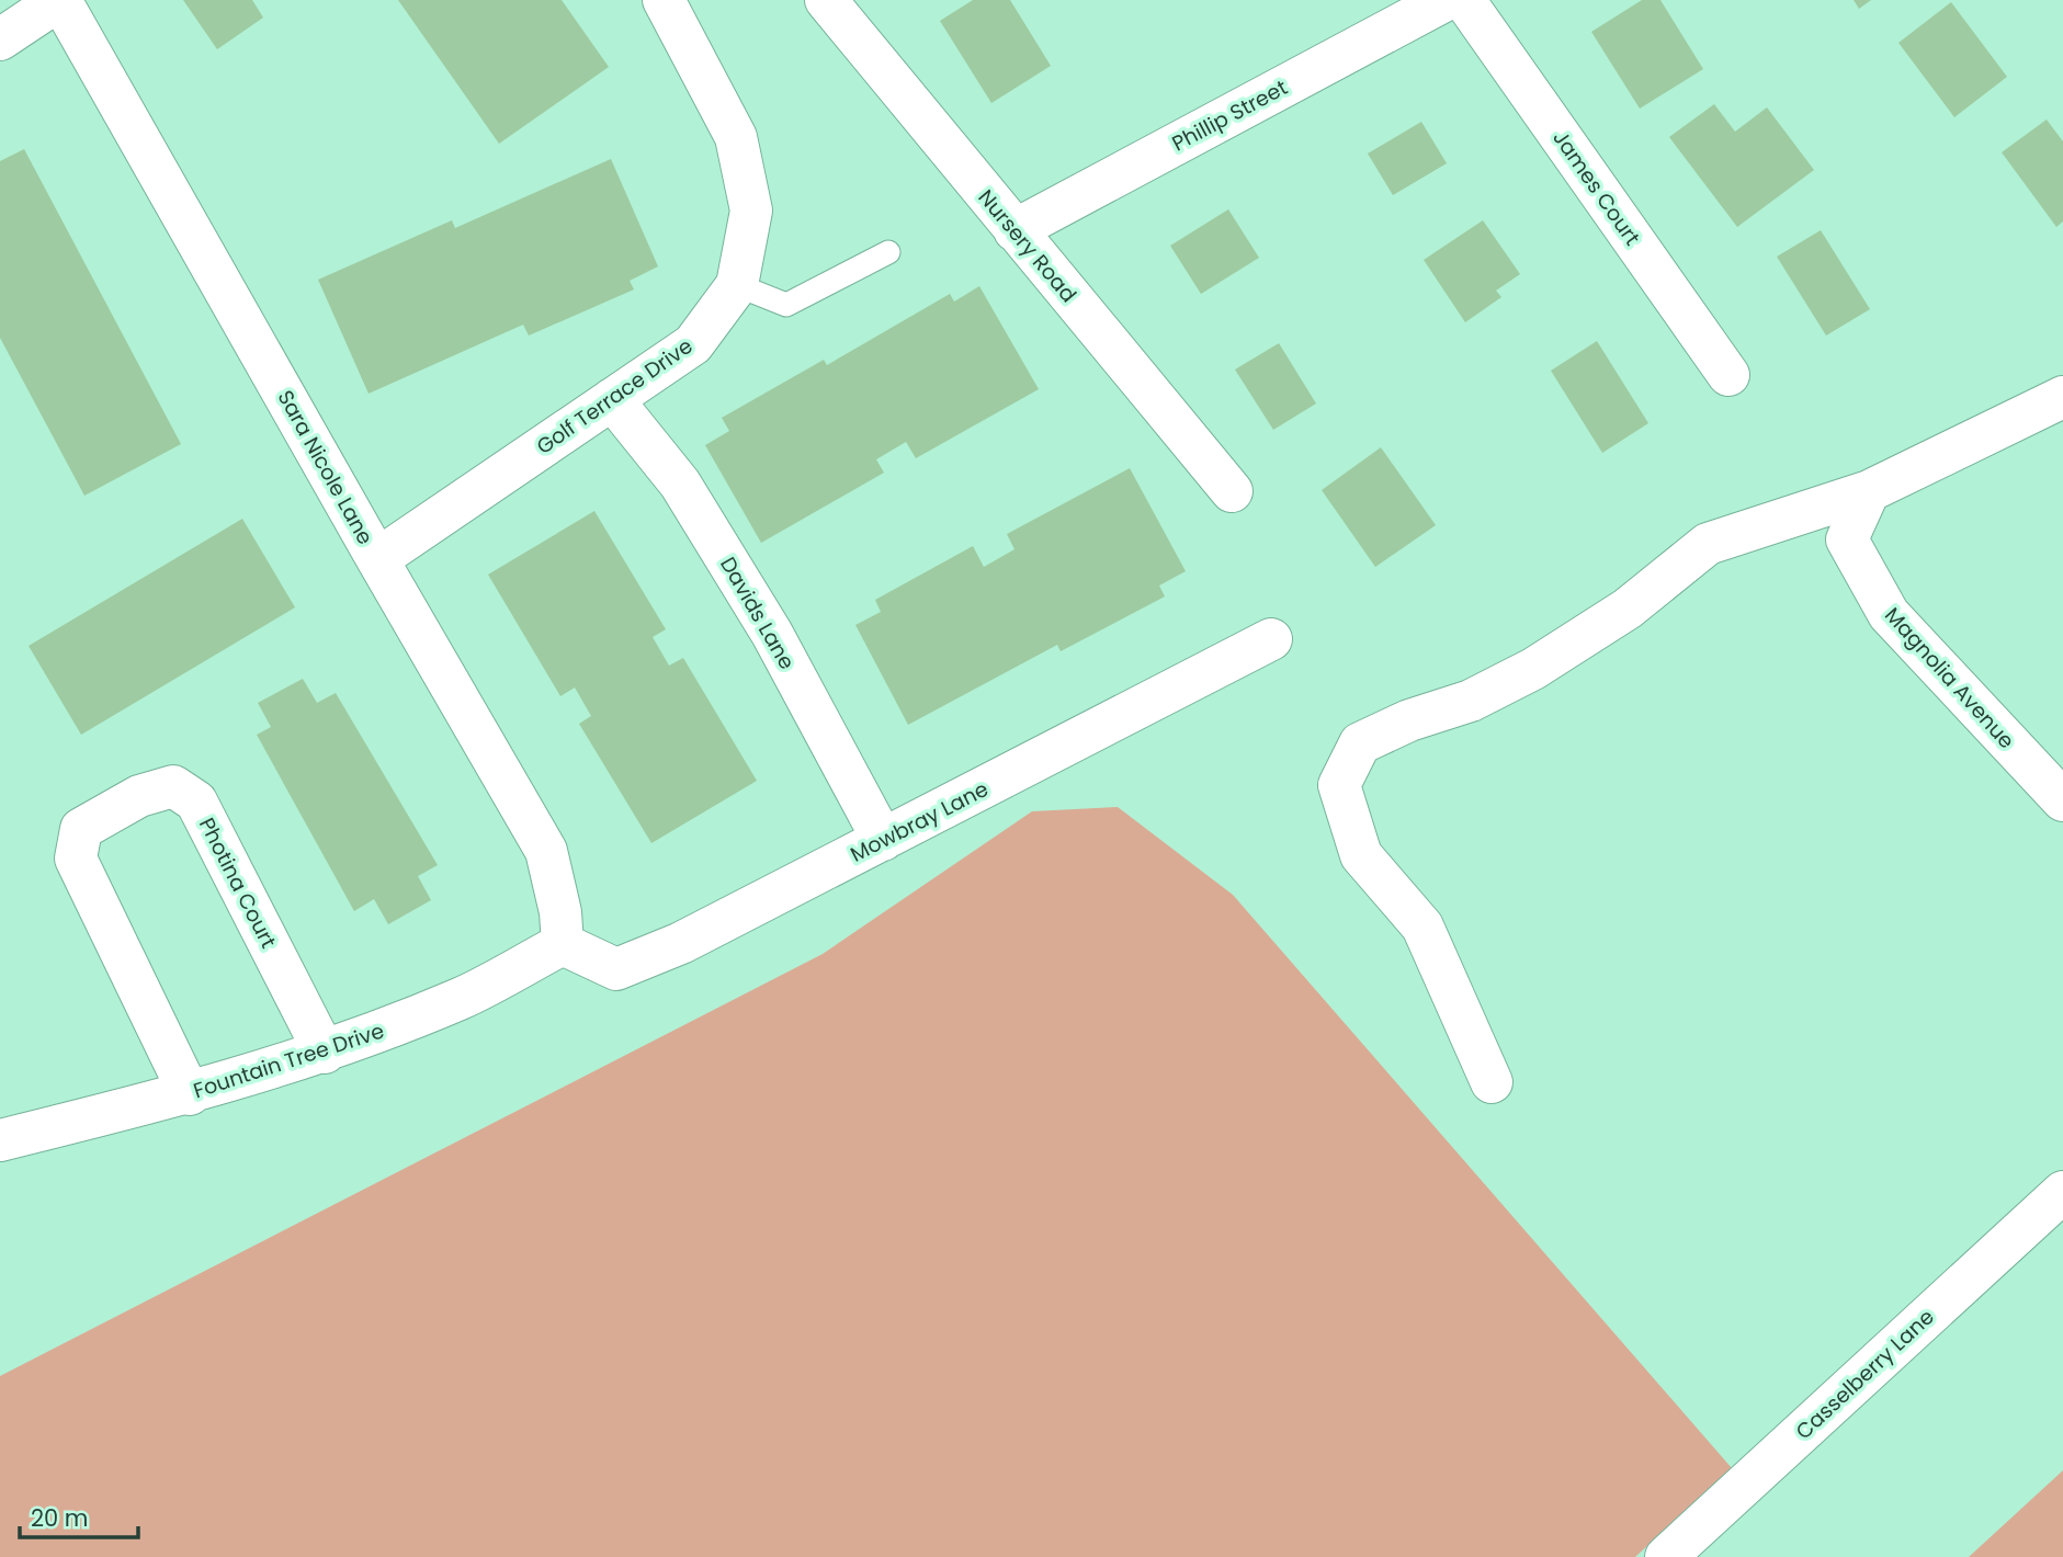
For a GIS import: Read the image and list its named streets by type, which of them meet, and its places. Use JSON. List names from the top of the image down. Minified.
{"streets":{"street":["Phillip Street","James Court","Nursery Road","Golf Terrace Drive","Sara Nicole Lane","Davids Lane","Magnolia Avenue","Mowbray Lane","Photina Court","Fountain Tree Drive","Casselberry Lane"]},"crossings":[["Phillip Street","Nursery Road"],["Golf Terrace Drive","Sara Nicole Lane"],["Golf Terrace Drive","Davids Lane"],["Sara Nicole Lane","Mowbray Lane"],["Sara Nicole Lane","Fountain Tree Drive"],["Davids Lane","Mowbray Lane"],["Mowbray Lane","Fountain Tree Drive"],["Photina Court","Fountain Tree Drive"]],"scale_bar":"20 m"}
